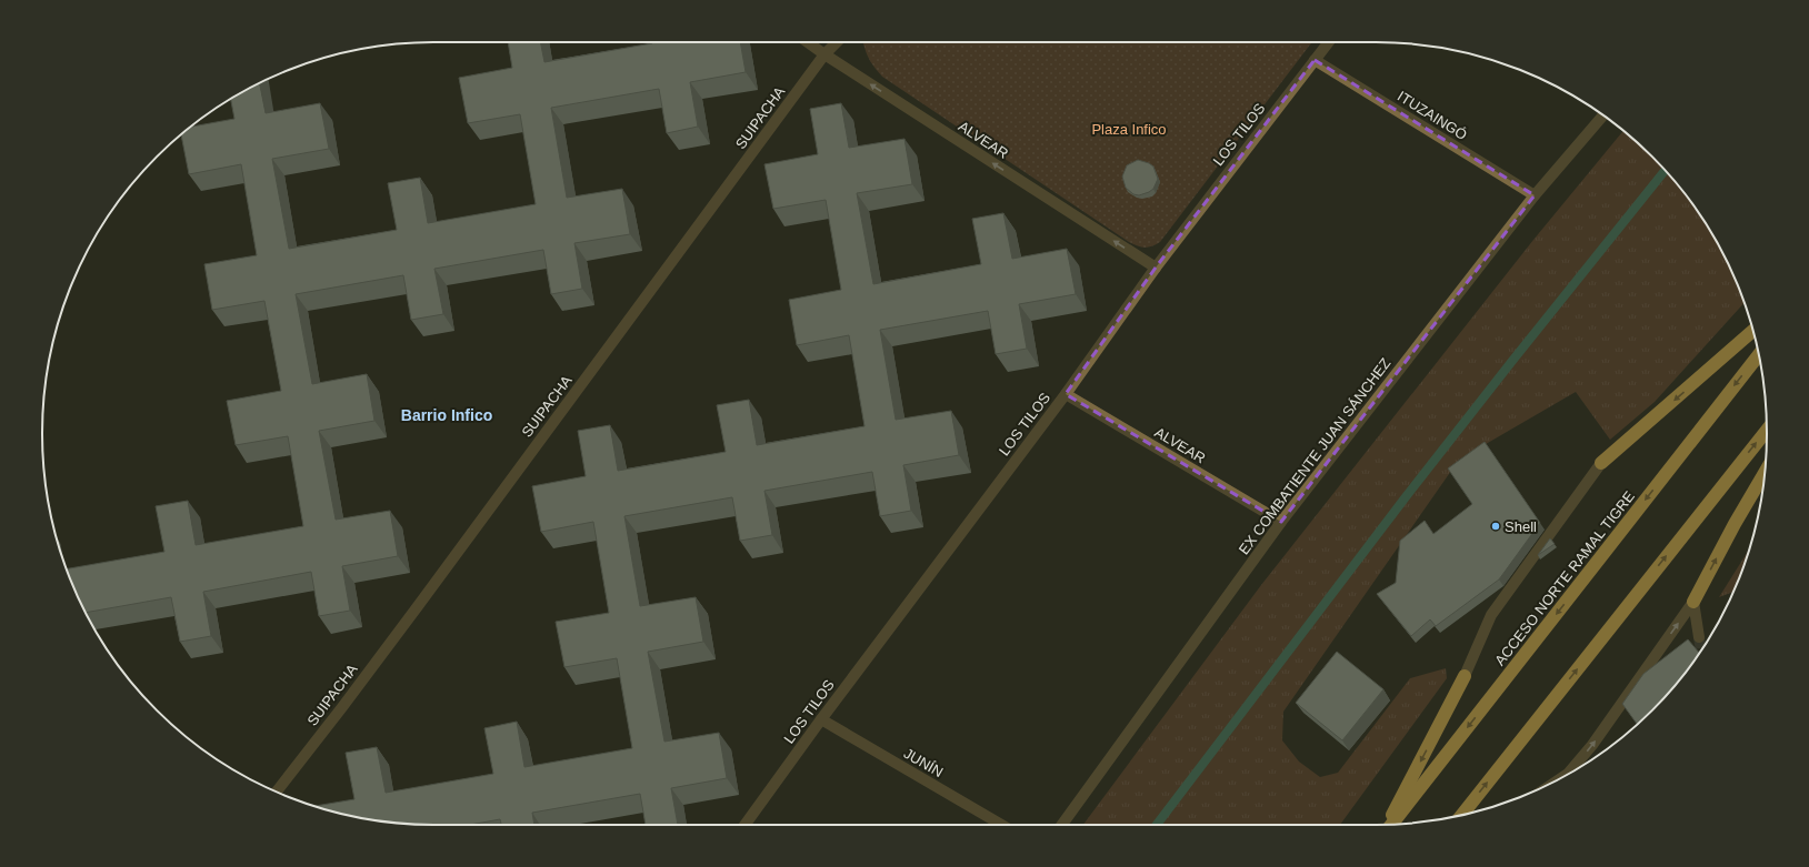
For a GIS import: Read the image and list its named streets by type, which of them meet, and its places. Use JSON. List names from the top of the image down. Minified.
{"streets":{"highway":["ACCESO NORTE RAMAL TIGRE"],"street":["ITUZAINGÓ","SUIPACHA","LOS TILOS","ALVEAR","EX COMBATIENTE JUAN SÁNCHEZ","JUNÍN"]},"crossings":[["ITUZAINGÓ","LOS TILOS"],["ITUZAINGÓ","EX COMBATIENTE JUAN SÁNCHEZ"],["SUIPACHA","ALVEAR"],["LOS TILOS","ALVEAR"],["LOS TILOS","JUNÍN"],["ALVEAR","EX COMBATIENTE JUAN SÁNCHEZ"]],"one_way":["ALVEAR"],"districts":["Barrio Infico"],"parks":["Plaza Infico"],"places":["Shell"]}
